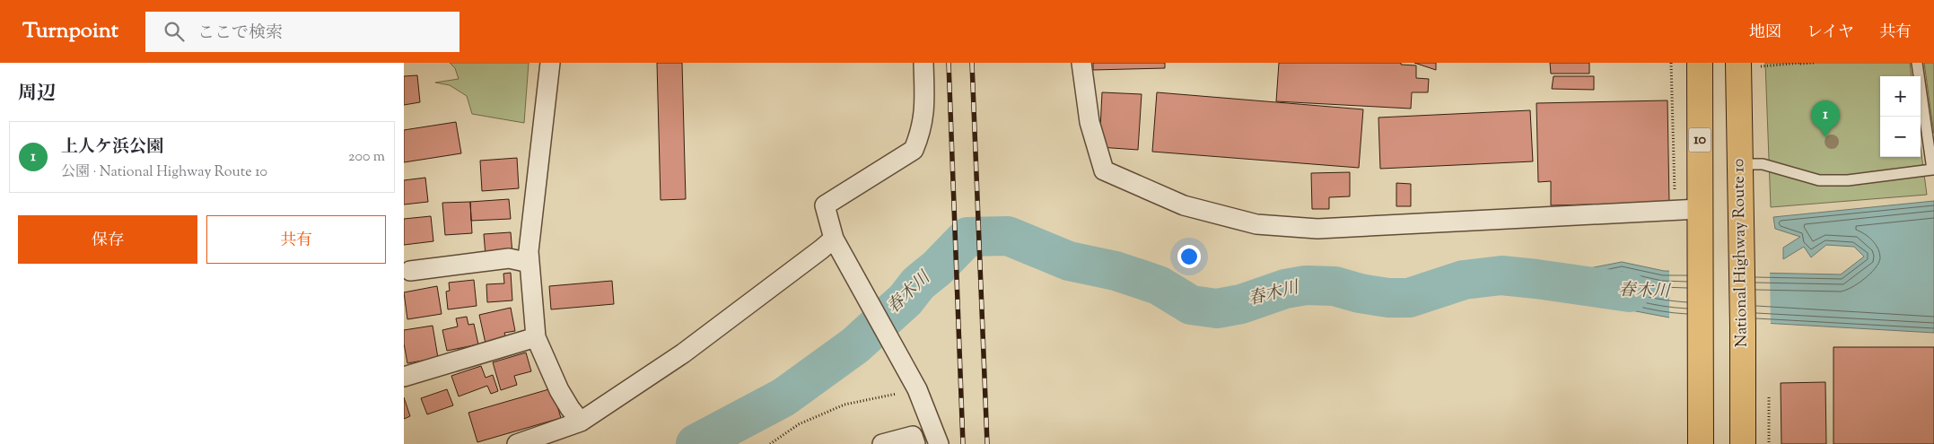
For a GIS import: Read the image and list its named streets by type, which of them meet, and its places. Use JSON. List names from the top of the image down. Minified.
{"streets":{"highway":["10","National Highway Route 10"]},"water":["春木川"],"page":{"header":"Turnpoint","search":"ここで検索","nav":["地図","レイヤ","共有"],"heading":"周辺","map_buttons":["+","−"],"pins":"1","list":[{"mark":"1","name":"上人ケ浜公園","note":"公園 · National Highway Route 10","value":"200 m"}],"buttons":["保存","共有"]}}
